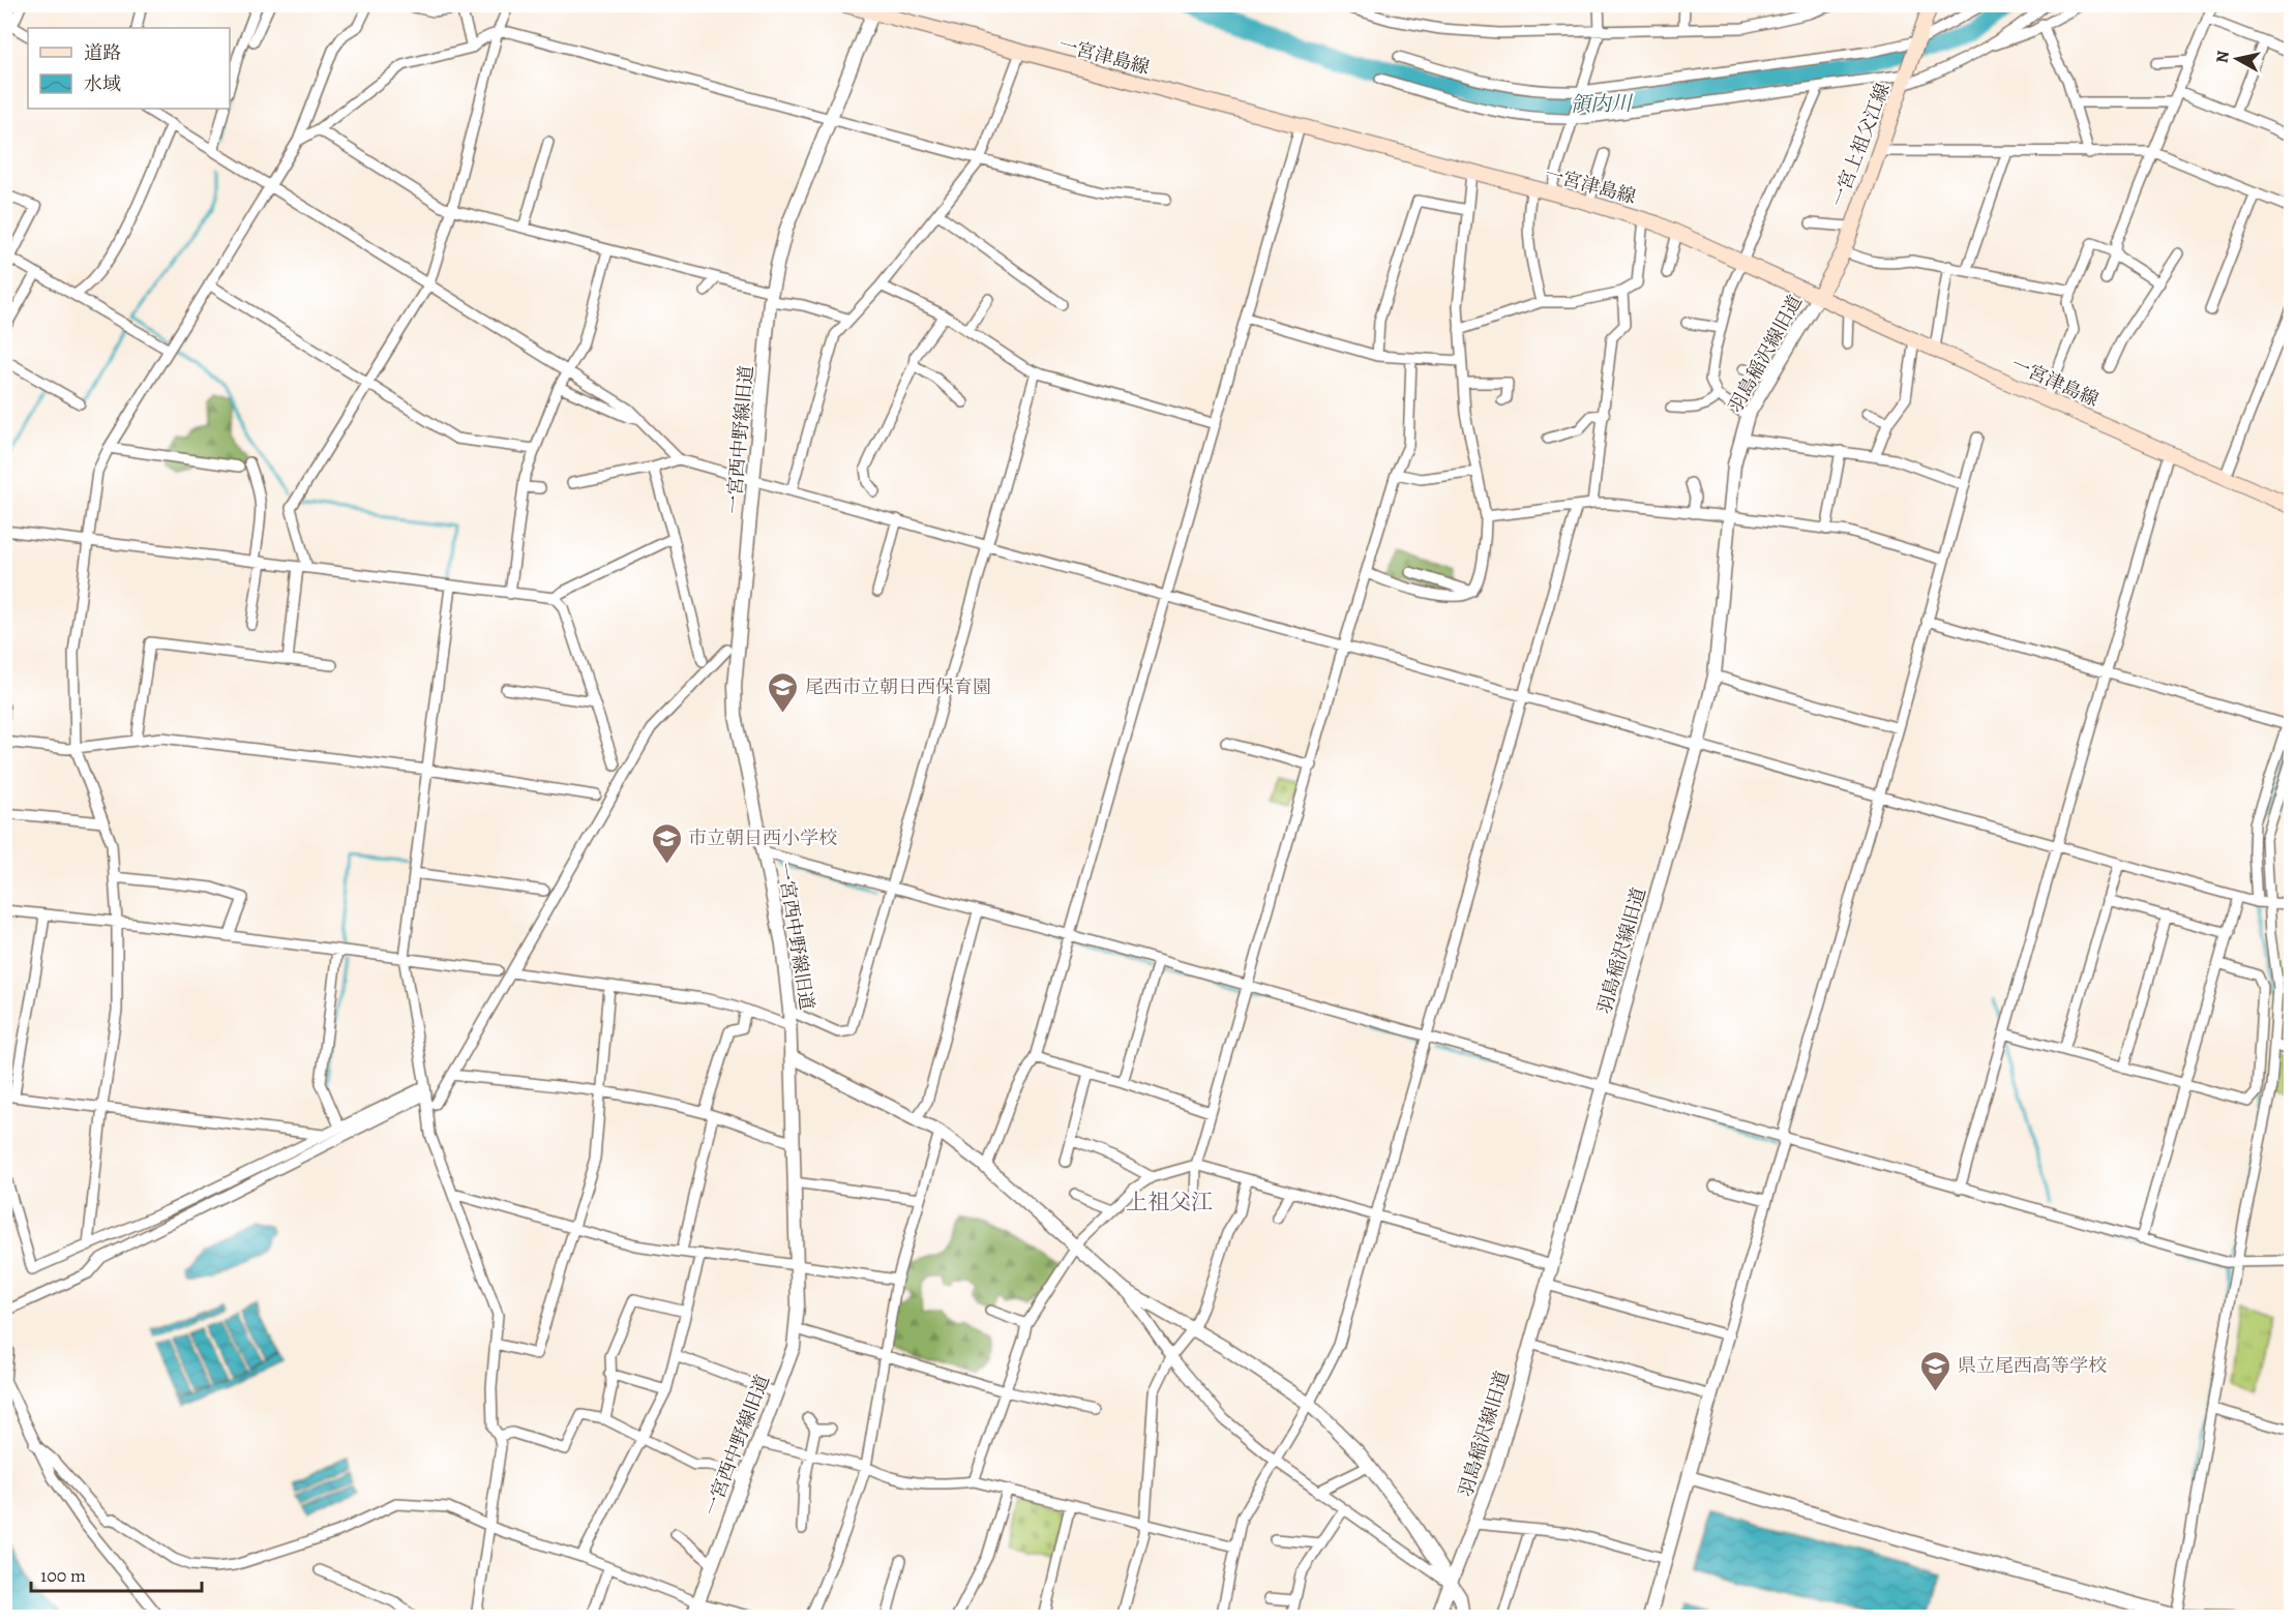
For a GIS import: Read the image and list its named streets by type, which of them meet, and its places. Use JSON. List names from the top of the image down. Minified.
{"streets":{"main road":["一宮津島線","一宮上祖父江線"],"street":["羽島稲沢線旧道","一宮西中野線旧道"]},"crossings":[["一宮津島線","一宮上祖父江線"],["一宮津島線","羽島稲沢線旧道"],["一宮津島線","一宮西中野線旧道"],["一宮上祖父江線","羽島稲沢線旧道"]],"districts":["上祖父江"],"water":["領内川"],"places":{"school or university":["尾西市立朝日西保育園","市立朝日西小学校","県立尾西高等学校"]},"legend":["道路","水域"],"scale_bar":"100 m","north":"left"}
